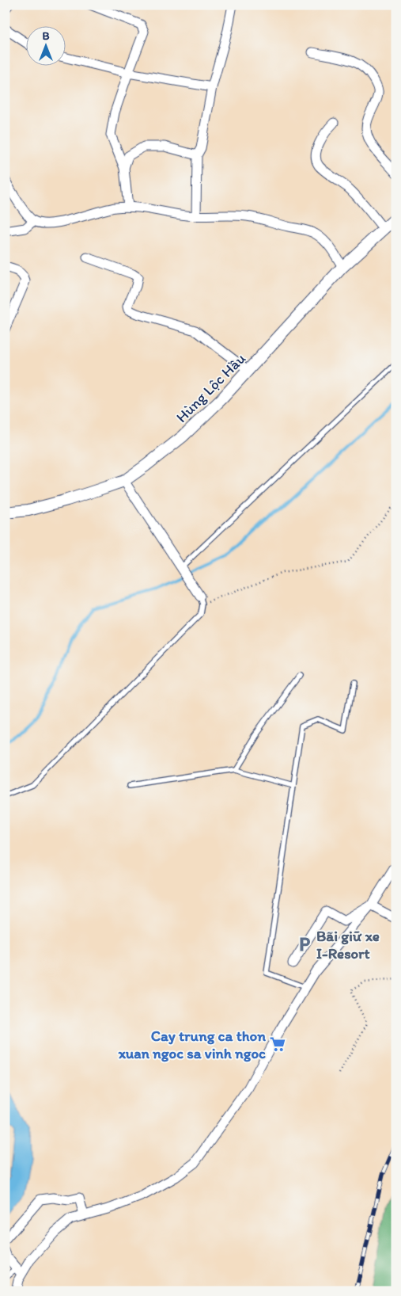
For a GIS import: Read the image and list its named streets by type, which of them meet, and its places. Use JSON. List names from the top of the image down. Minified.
{"streets":{"street":["Hùng Lộc Hầu"]},"places":{"parking":["Bãi giữ xe I-Resort"],"supermarket":["Cay trung ca thon xuan ngoc sa vinh ngoc"]},"north":"top"}
